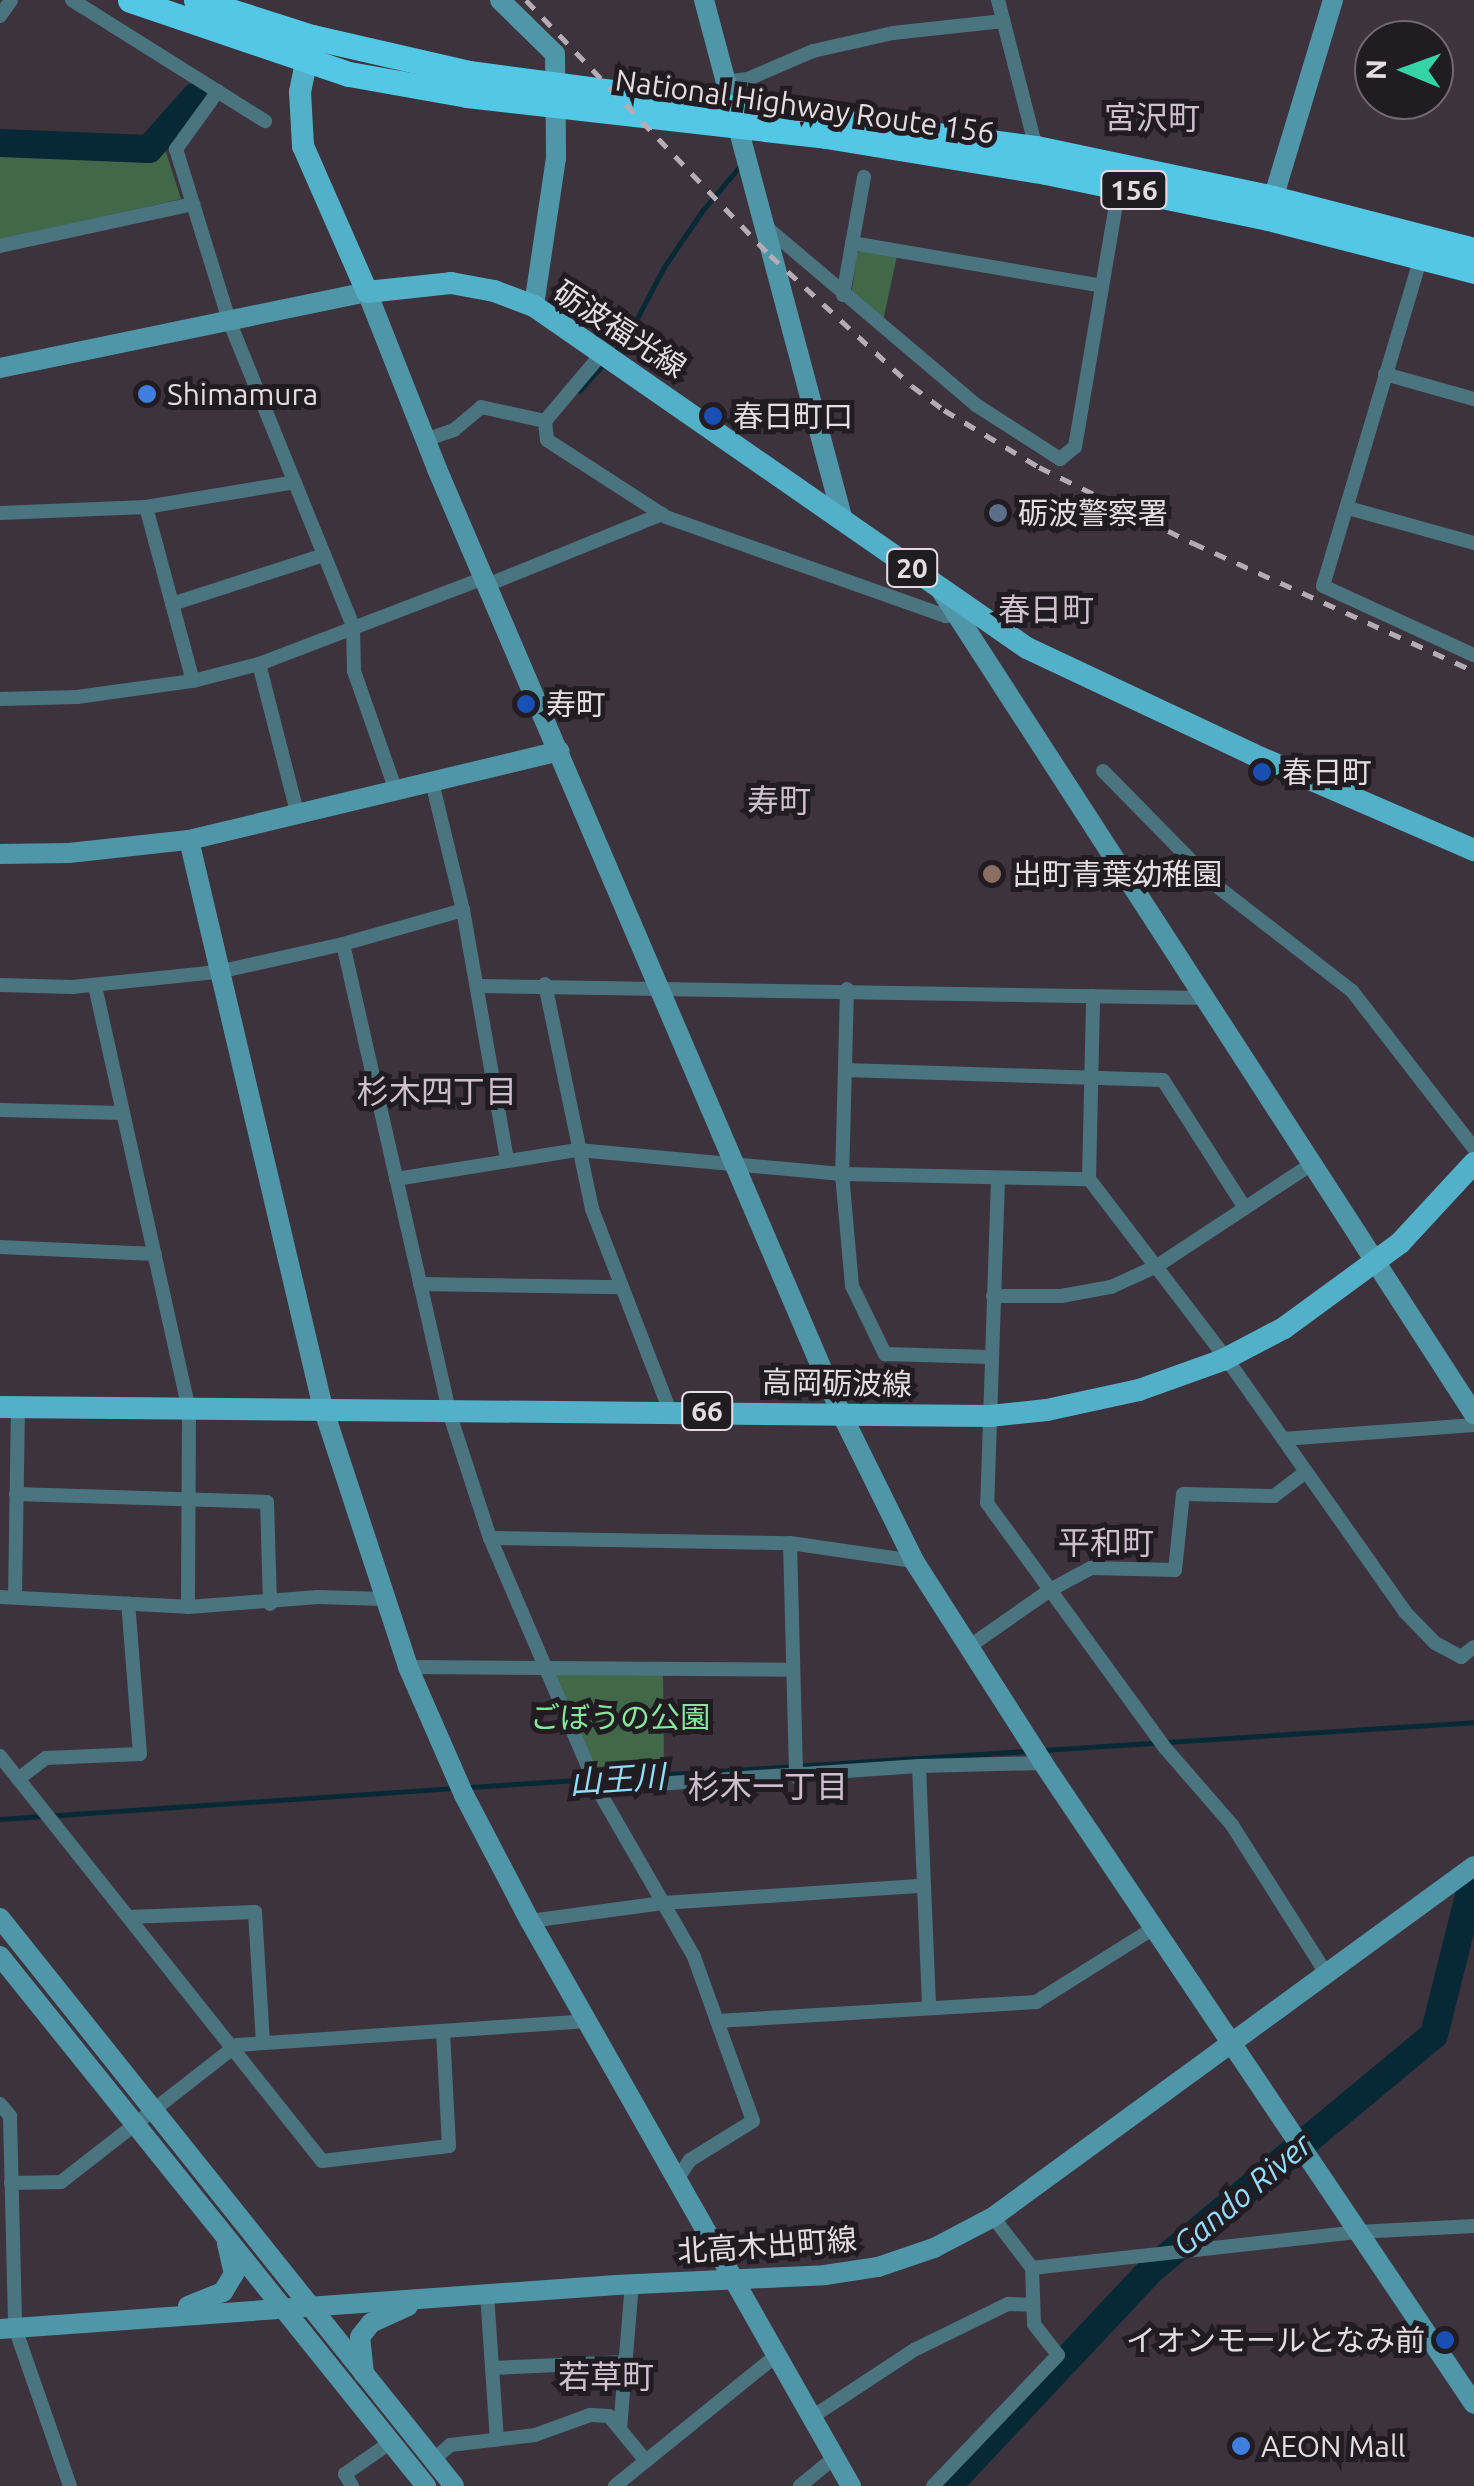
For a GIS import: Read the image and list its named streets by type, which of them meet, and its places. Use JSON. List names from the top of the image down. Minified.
{"streets":{"highway":["National Highway Route 156","156"],"main road":["砺波福光線","20","高岡砺波線","66"],"street":["北高木出町線"]},"districts":["宮沢町","春日町","寿町","杉木四丁目","平和町","杉木一丁目","若草町"],"water":["山王川","Gando River"],"parks":["ごぼうの公園"],"places":["Shimamura","春日町口","砺波警察署","寿町","春日町","出町青葉幼稚園","イオンモールとなみ前","AEON Mall"],"north":"left"}
